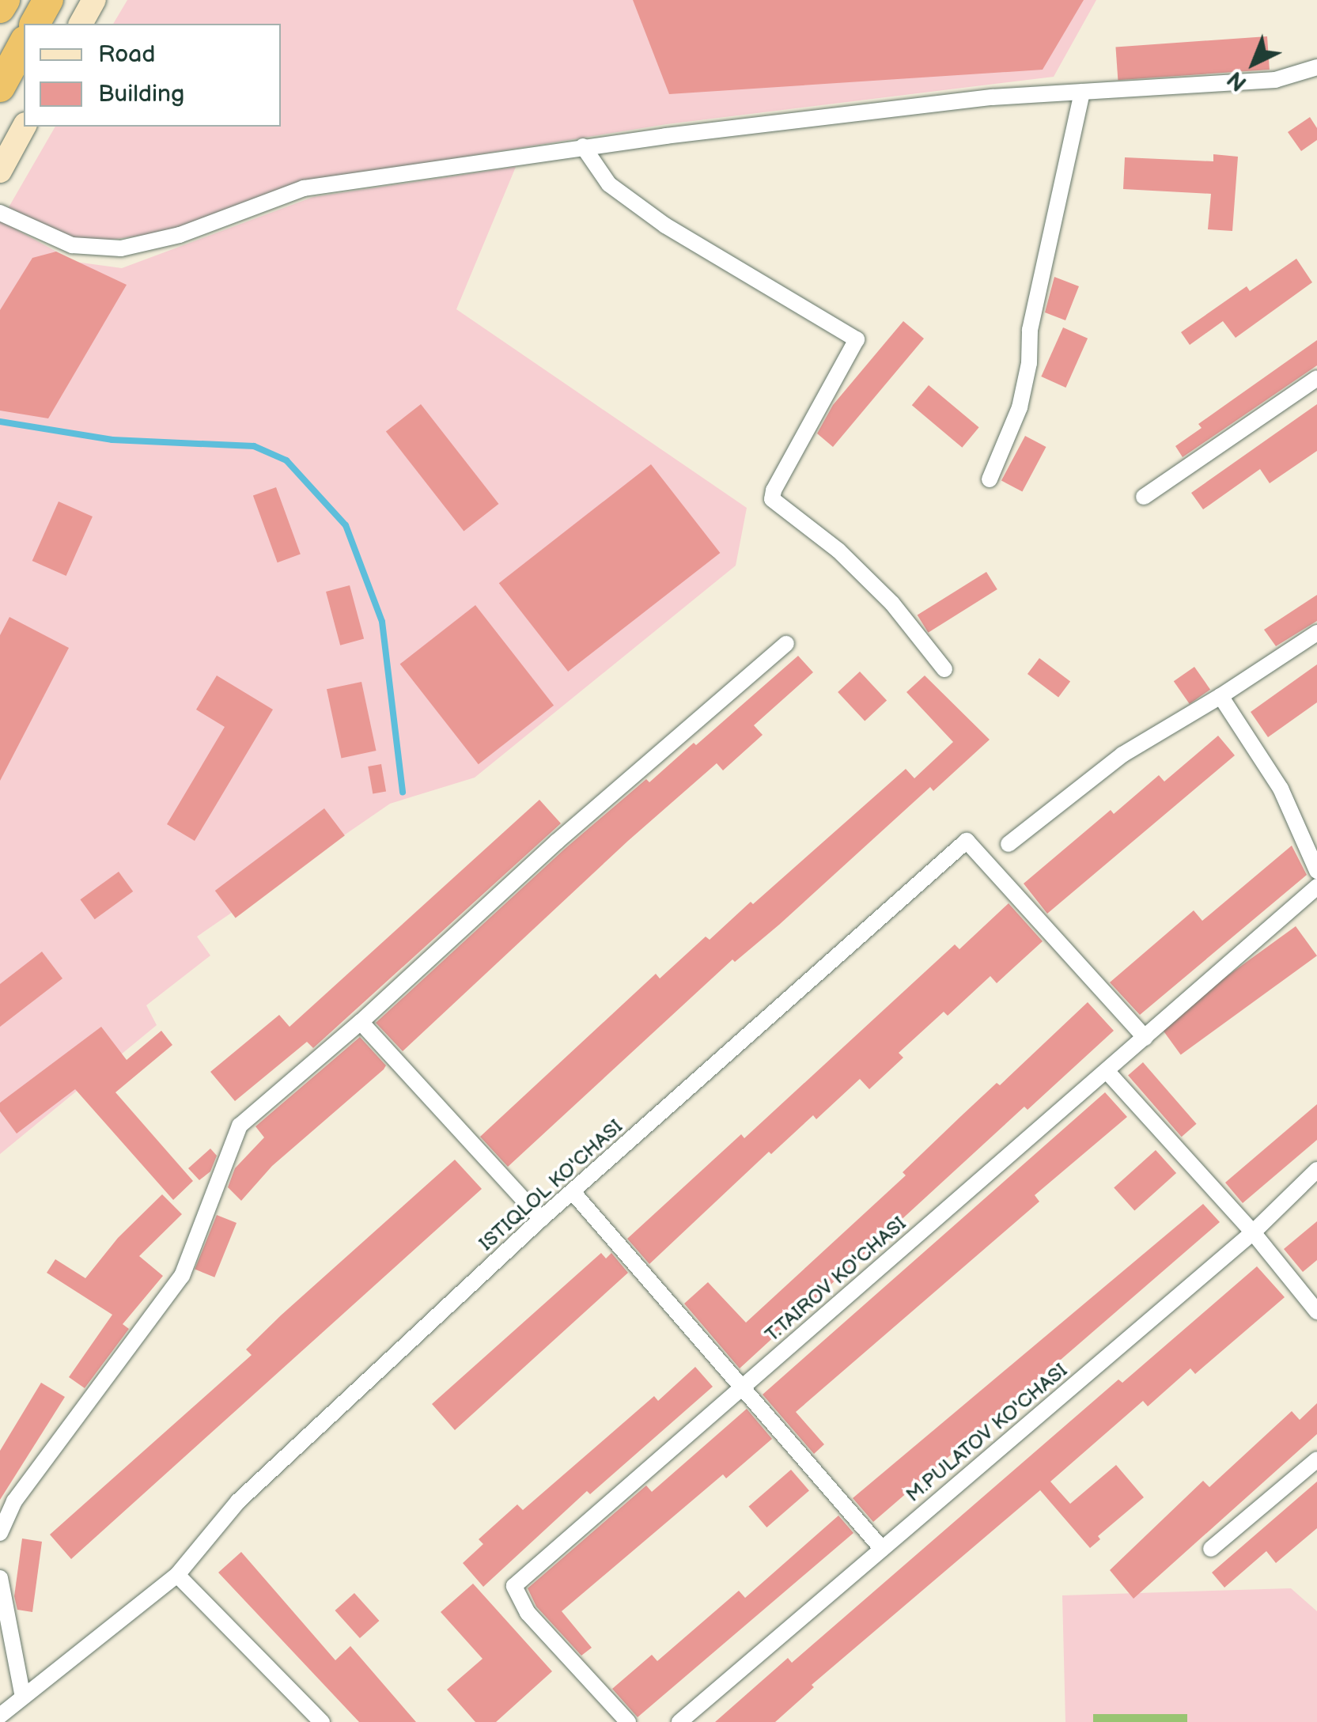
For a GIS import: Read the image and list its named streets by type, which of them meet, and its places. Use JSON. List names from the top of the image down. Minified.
{"streets":{"street":["ISTIQLOL KO'CHASI","T.TAIROV KO'CHASI","M.PULATOV KO'CHASI"]},"crossings":[["ISTIQLOL KO'CHASI","T.TAIROV KO'CHASI"]],"legend":["Road","Building"],"north":"bottom left"}
